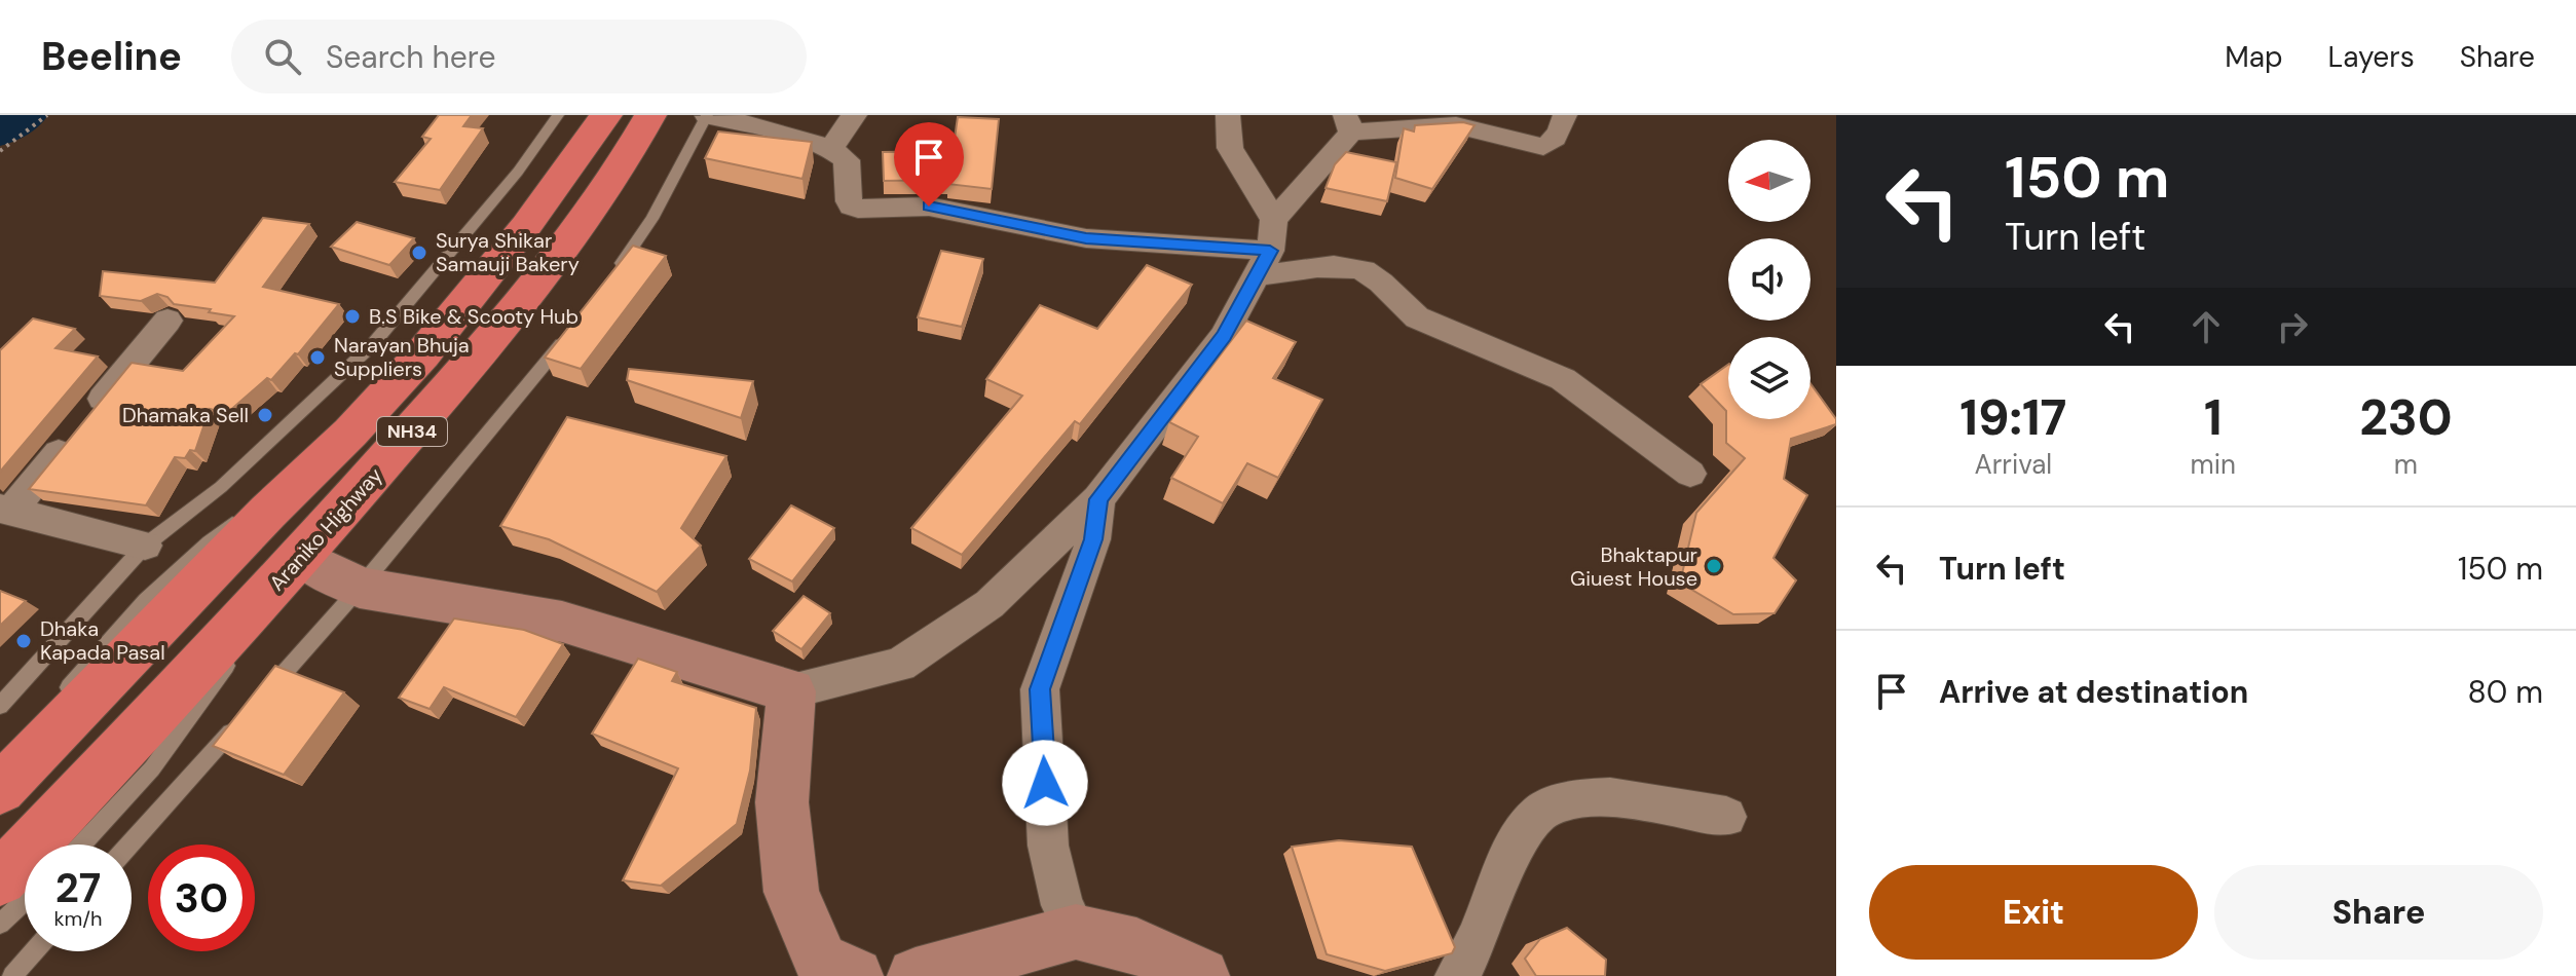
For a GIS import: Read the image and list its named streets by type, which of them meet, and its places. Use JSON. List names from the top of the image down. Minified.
{"streets":{"highway":["NH34","Araniko Highway"]},"places":["Surya Shikar Samauji Bakery","B.S Bike & Scooty Hub","Narayan Bhuja Suppliers","Dhamaka Sell","Bhaktapur Giuest House","Dhaka Kapada Pasal"],"north":"left","page":{"header":"Beeline","search":"Search here","nav":["Map","Layers","Share"],"turn":["150 m","Turn left"],"eta":["19:17","Arrival","1","min","230","m"],"list":[{"name":"Turn left","value":"150 m"},{"name":"Arrive at destination","value":"80 m"}],"speed":"27 km/h","limit":"30","buttons":["Exit","Share"]}}
